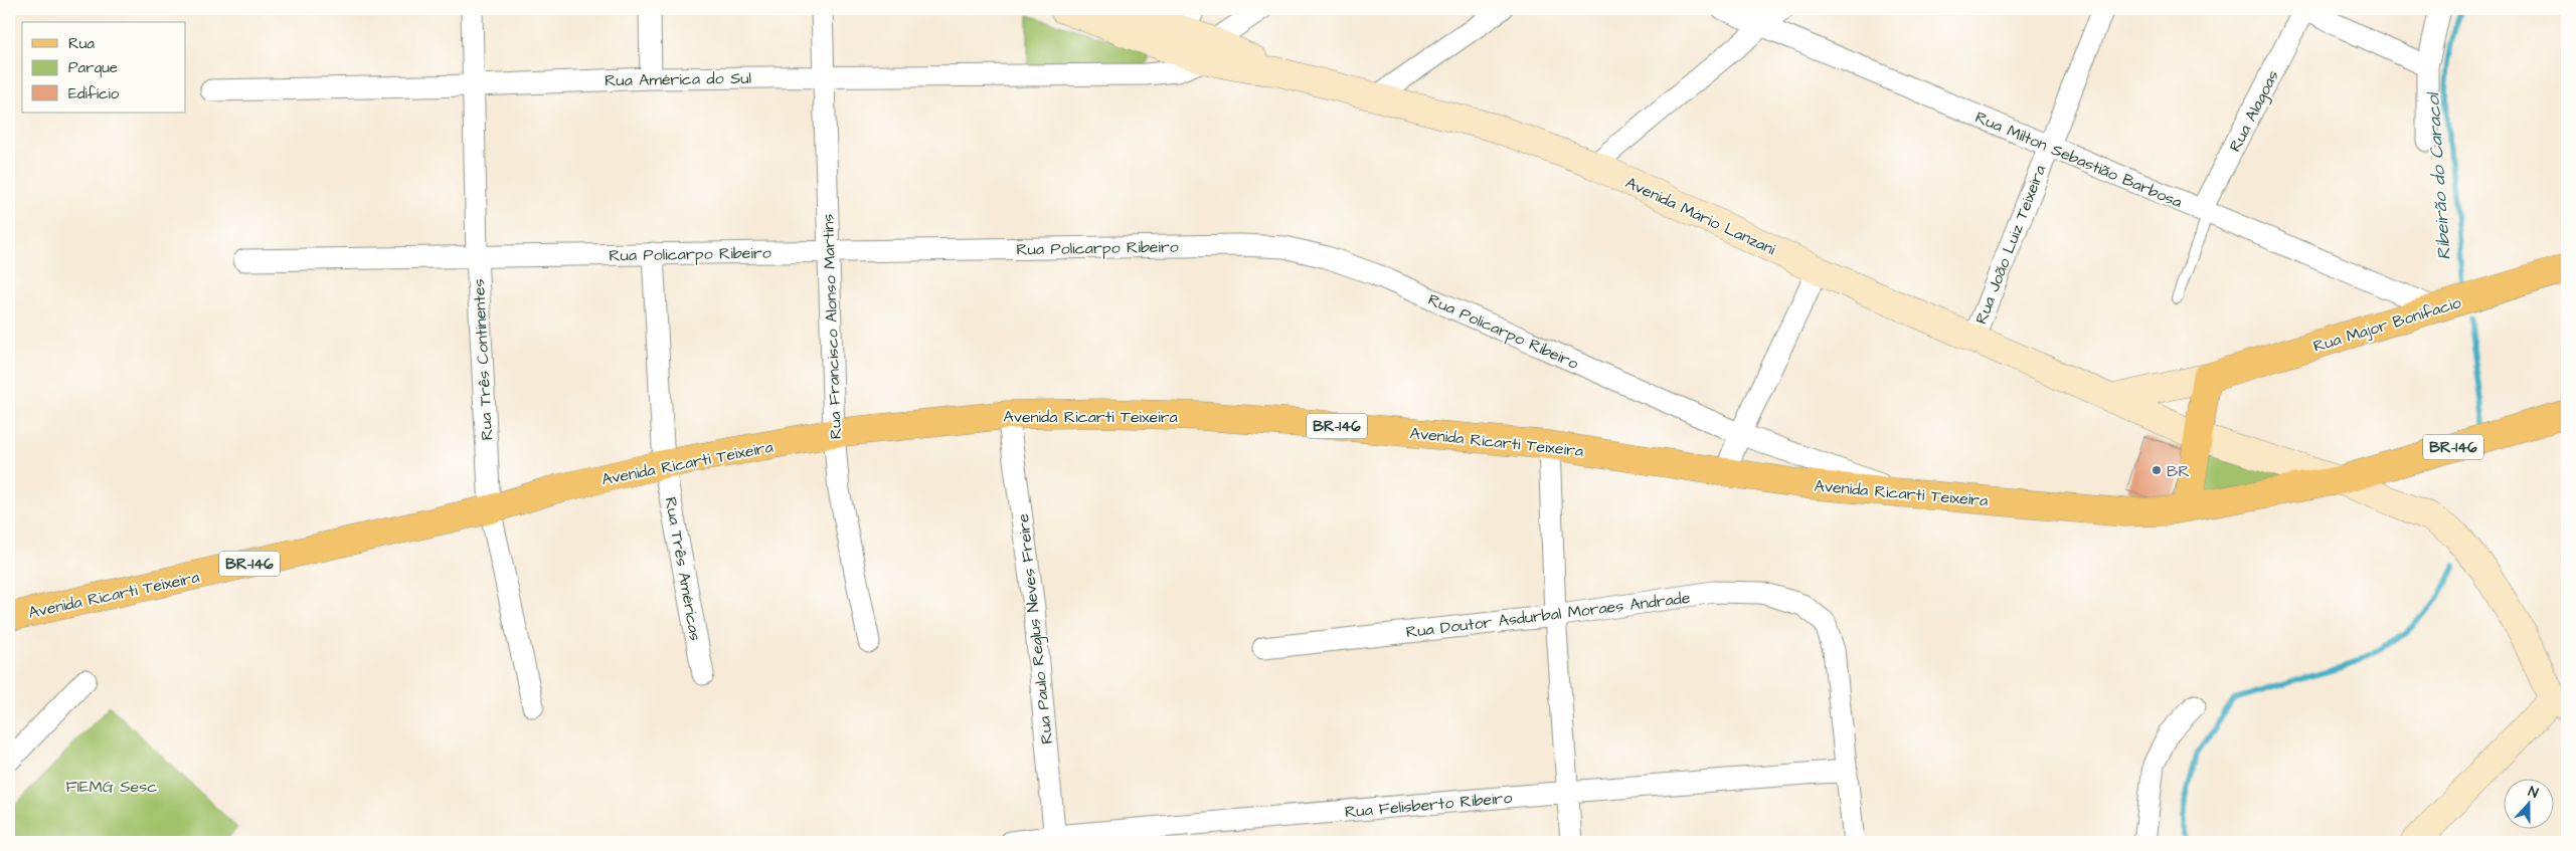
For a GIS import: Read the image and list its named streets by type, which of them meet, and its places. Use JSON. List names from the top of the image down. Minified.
{"streets":{"main road":["Rua Major Bonifacio","Avenida Ricarti Teixeira","BR-146"],"street":["Rua América do Sul","Rua Alagoas","Rua Milton Sebastião Barbosa","Avenida Mário Lanzani","Rua João Luiz Teixeira","Rua Policarpo Ribeiro","Rua Francisco Alonso Martins","Rua Três Continentes","Rua Três Américas","Rua Doutor Asdurbal Moraes Andrade","Rua Paulo Reglus Neves Freire","Rua Felisberto Ribeiro"]},"crossings":[["Rua América do Sul","Avenida Mário Lanzani"],["Rua América do Sul","Rua Francisco Alonso Martins"],["Rua América do Sul","Rua Três Continentes"],["Rua Alagoas","Rua Milton Sebastião Barbosa"],["Rua Milton Sebastião Barbosa","Rua João Luiz Teixeira"],["Rua Milton Sebastião Barbosa","Rua Major Bonifacio"],["Avenida Mário Lanzani","Rua João Luiz Teixeira"],["Avenida Mário Lanzani","Rua Major Bonifacio"],["Avenida Mário Lanzani","BR-146"],["Rua Policarpo Ribeiro","Rua Francisco Alonso Martins"],["Rua Policarpo Ribeiro","Rua Três Continentes"],["Rua Policarpo Ribeiro","Avenida Ricarti Teixeira"],["Rua Policarpo Ribeiro","Rua Três Américas"],["Rua Francisco Alonso Martins","Avenida Ricarti Teixeira"],["Rua Três Continentes","Avenida Ricarti Teixeira"],["Avenida Ricarti Teixeira","BR-146"],["Avenida Ricarti Teixeira","Rua Três Américas"],["Avenida Ricarti Teixeira","Rua Paulo Reglus Neves Freire"],["Rua Doutor Asdurbal Moraes Andrade","Rua Felisberto Ribeiro"],["Rua Paulo Reglus Neves Freire","Rua Felisberto Ribeiro"]],"water":["Ribeirão do Caracol"],"parks":["FIEMG Sesc"],"places":["BR"],"legend":["Rua","Parque","Edifício"],"north":"top"}
